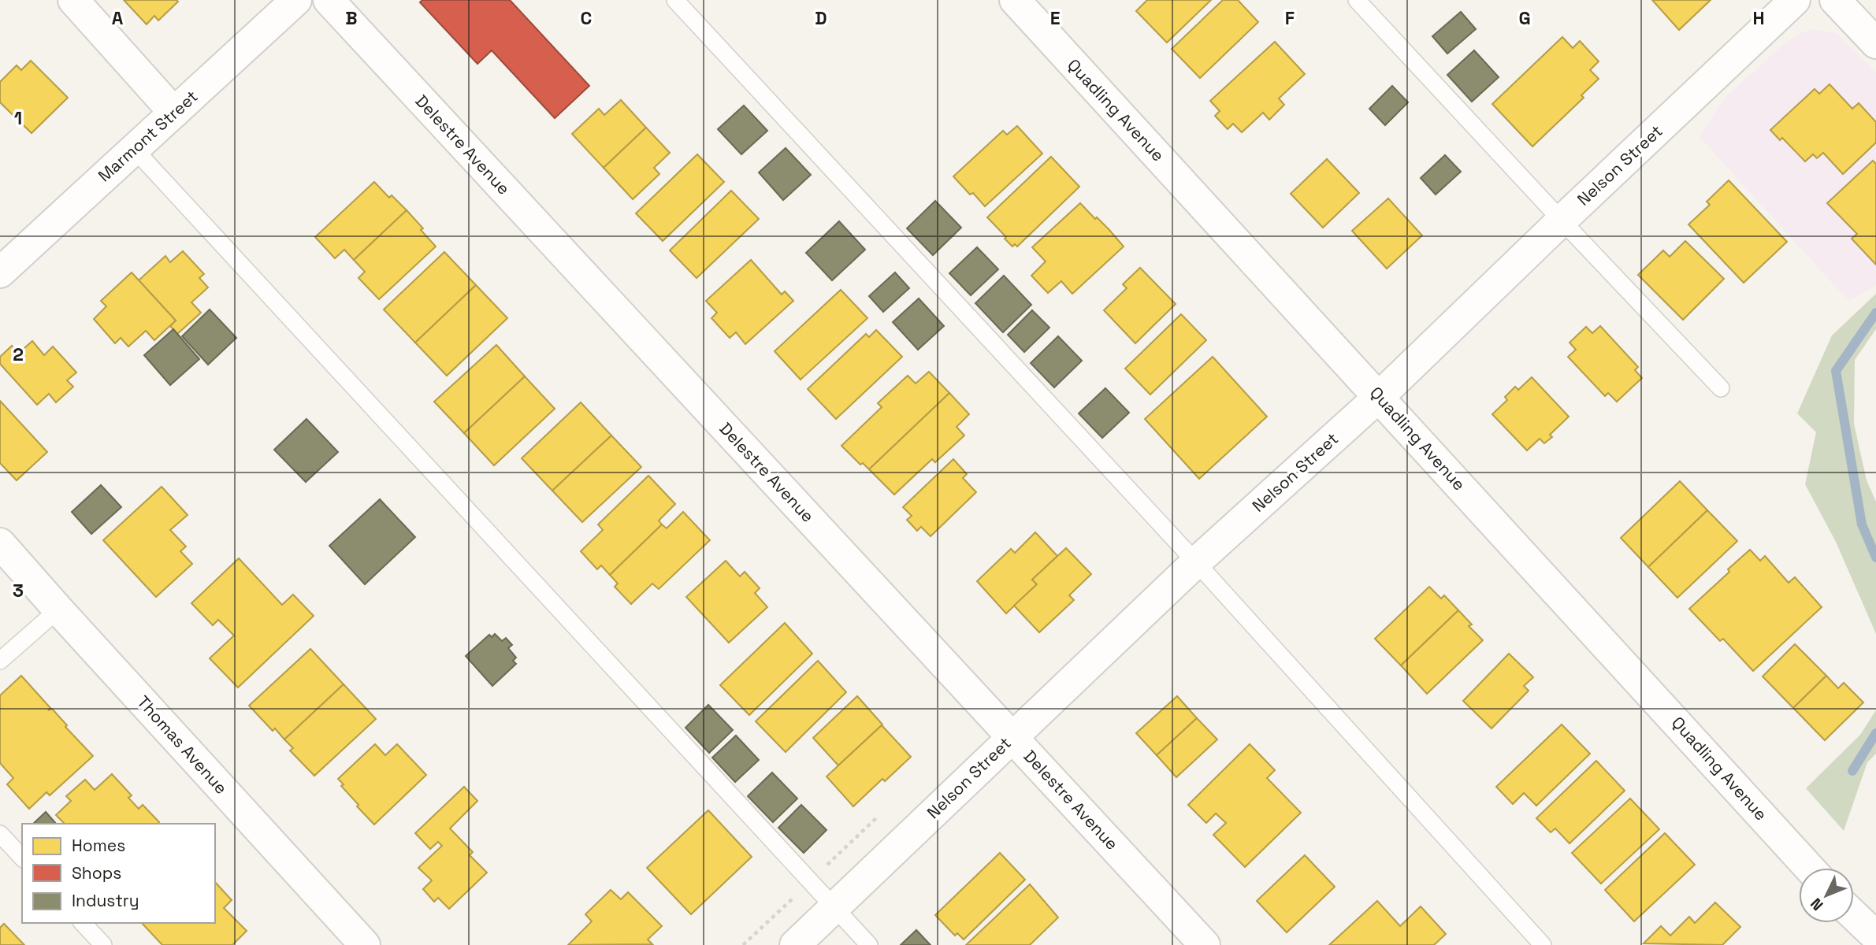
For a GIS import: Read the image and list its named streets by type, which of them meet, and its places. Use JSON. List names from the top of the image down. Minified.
{"streets":{"street":["Quadling Avenue","Marmont Street","Delestre Avenue","Nelson Street","Thomas Avenue"]},"crossings":[["Quadling Avenue","Nelson Street"],["Delestre Avenue","Nelson Street"]],"legend":["Homes","Shops","Industry"],"north":"bottom left","grid":{"columns":["A","B","C","D","E","F","G","H"],"rows":["1","2","3"]}}
